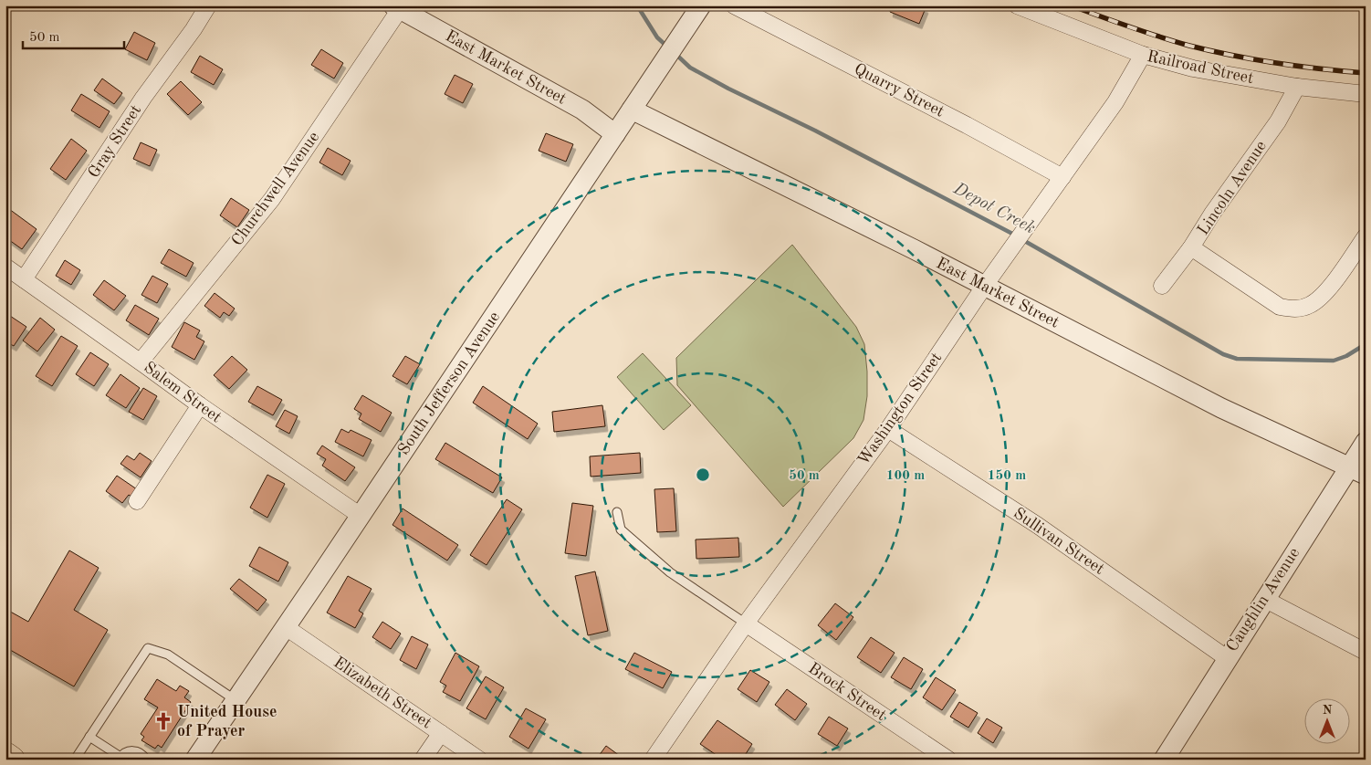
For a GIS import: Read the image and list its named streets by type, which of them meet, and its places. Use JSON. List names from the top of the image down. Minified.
{"streets":{"street":["East Market Street","Railroad Street","Quarry Street","Gray Street","Lincoln Avenue","Churchwell Avenue","South Jefferson Avenue","Salem Street","Washington Street","Sullivan Street","Caughlin Avenue","Brock Street","Elizabeth Street"]},"crossings":[["East Market Street","Churchwell Avenue"],["East Market Street","South Jefferson Avenue"],["East Market Street","Washington Street"],["East Market Street","Caughlin Avenue"],["Railroad Street","Lincoln Avenue"],["Railroad Street","Washington Street"],["Quarry Street","Washington Street"],["Gray Street","Salem Street"],["Churchwell Avenue","Salem Street"],["South Jefferson Avenue","Salem Street"],["South Jefferson Avenue","Elizabeth Street"],["Washington Street","Sullivan Street"],["Washington Street","Brock Street"],["Sullivan Street","Caughlin Avenue"]],"water":["Depot Creek"],"places":{"church":["United House of Prayer"]},"scale_bar":"50 m","north":"top","rings":["50 m","100 m","150 m"]}
